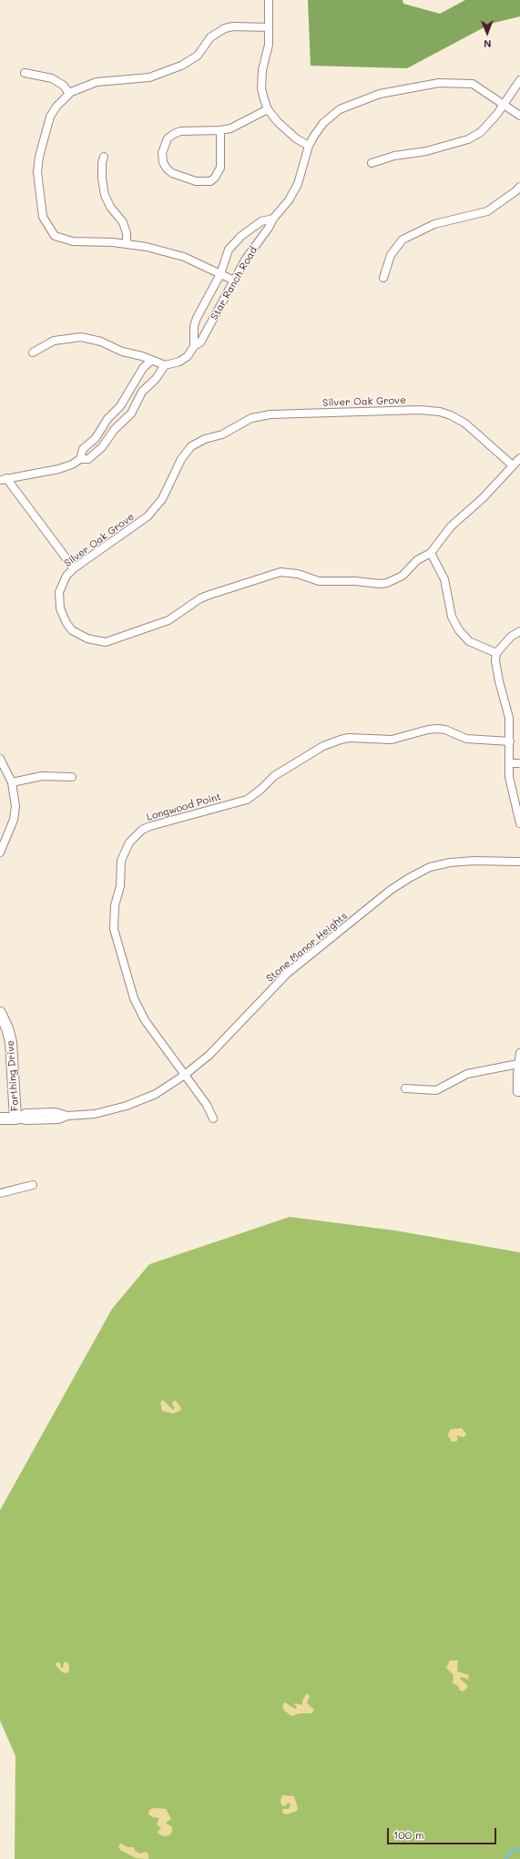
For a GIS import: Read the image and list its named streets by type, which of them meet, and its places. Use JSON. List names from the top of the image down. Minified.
{"streets":{"street":["Star Ranch Road","Silver Oak Grove","Longwood Point","Stone Manor Heights","Farthing Drive"]},"crossings":[["Longwood Point","Stone Manor Heights"],["Stone Manor Heights","Farthing Drive"]],"scale_bar":"100 m","north":"bottom"}
